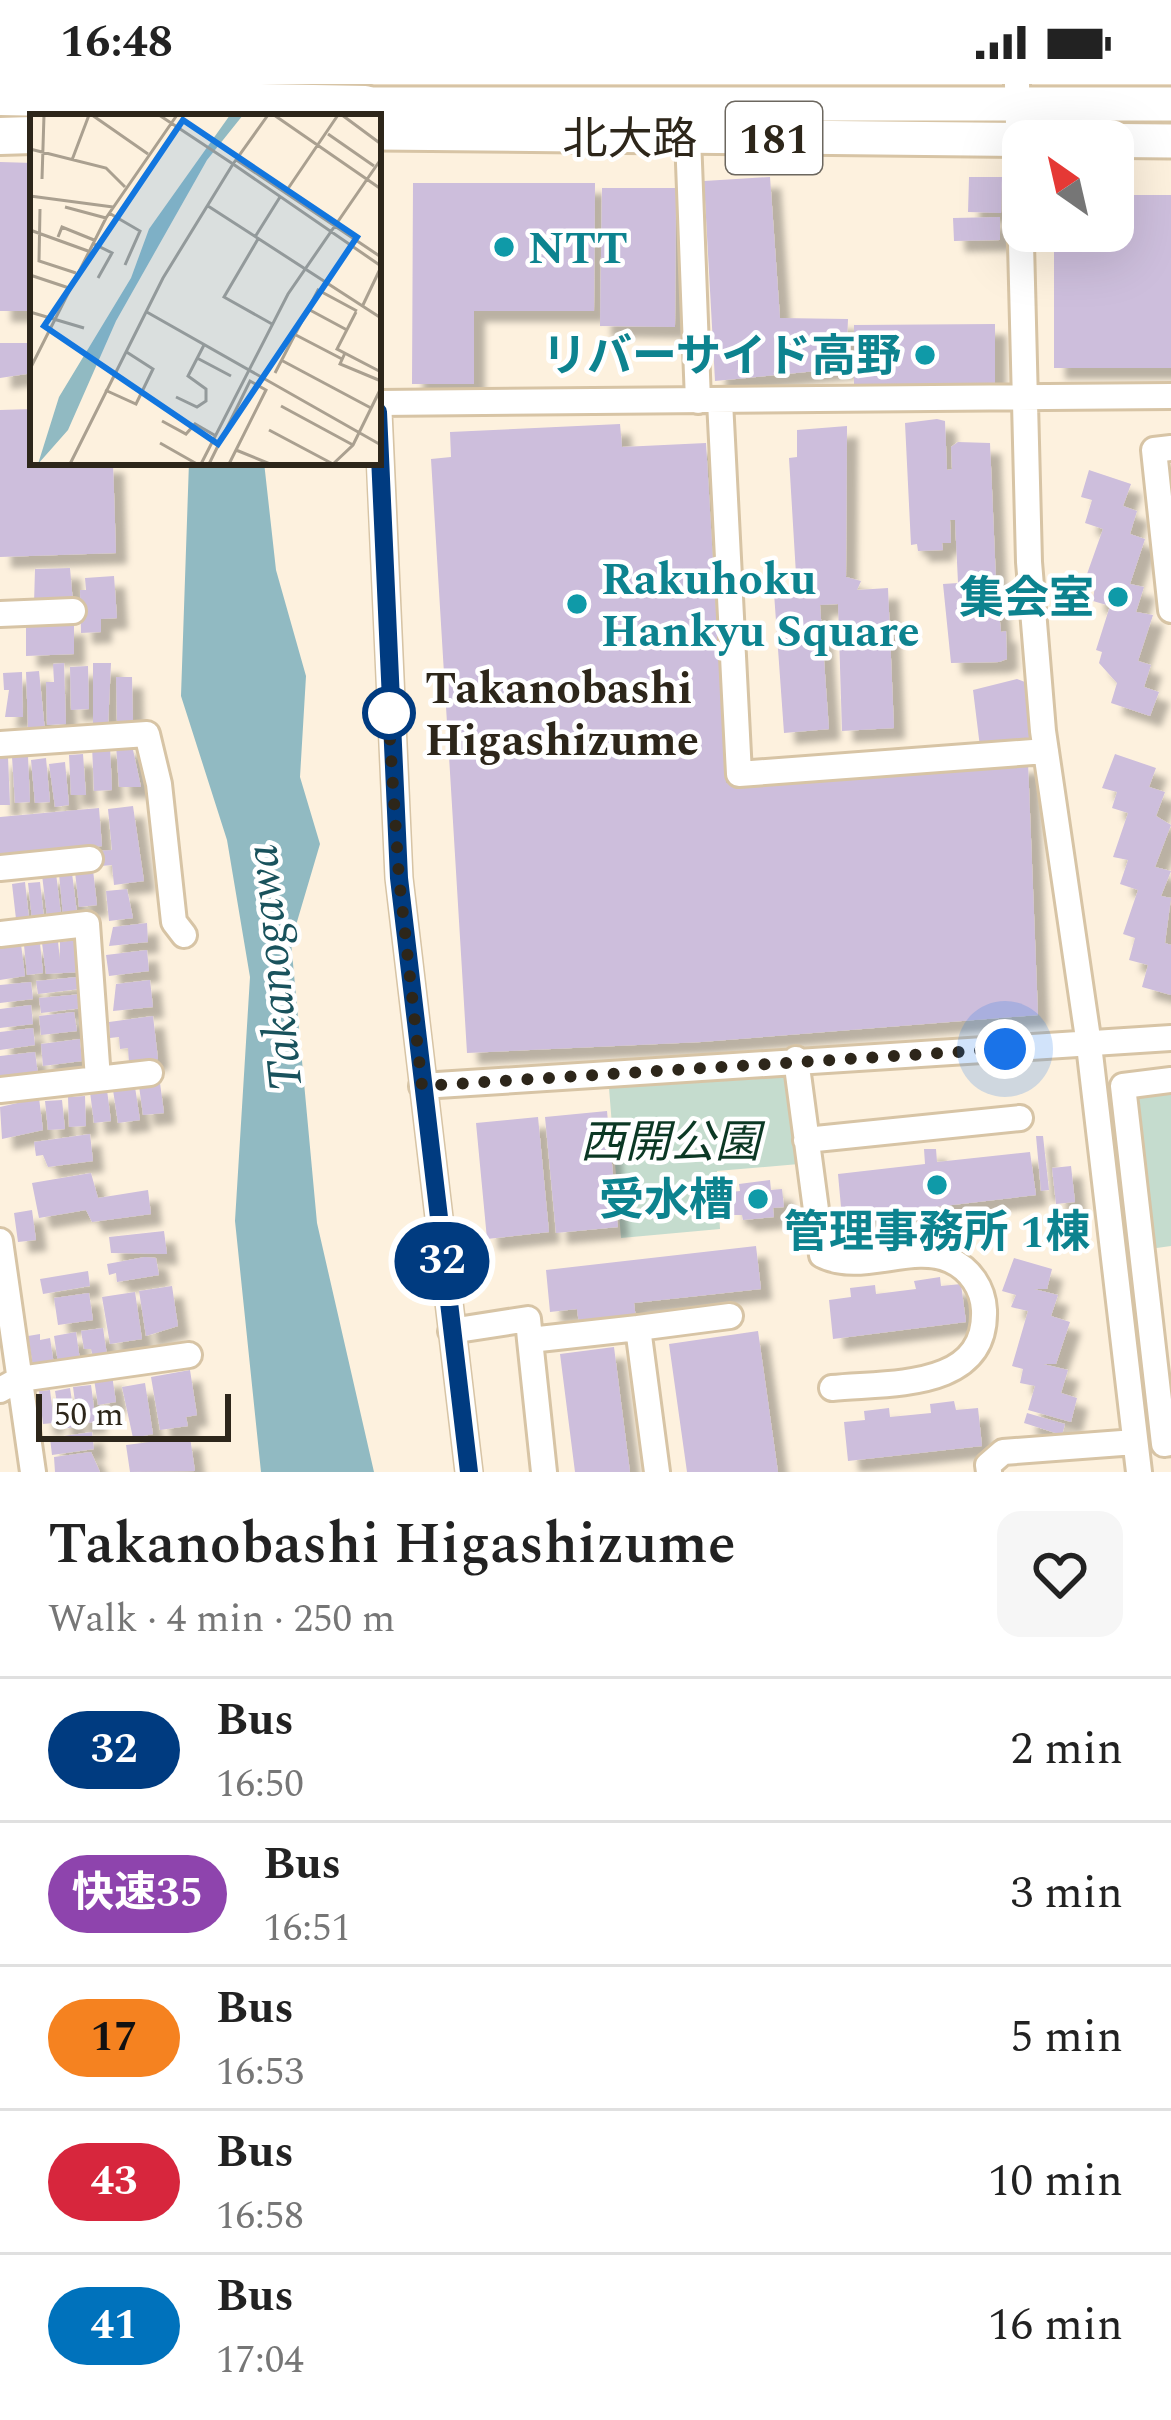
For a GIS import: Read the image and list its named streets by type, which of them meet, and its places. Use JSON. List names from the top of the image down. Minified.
{"streets":{"main road":["北大路","181"]},"crossings":[["北大路","181"]],"water":["Takanogawa"],"parks":["西開公園"],"places":["NTT","リバーサイド高野","集会室","Rakuhoku Hankyu Square","Takanobashi Higashizume","管理事務所 1棟","受水槽"],"lines":["bus line 32"],"scale_bar":"50 m","north":"top left","page":{"status":"16:48","on_map":"32","scale":"50 m","heading":["Takanobashi Higashizume","Walk · 4 min · 250 m"],"list":[{"mark":"32","name":"Bus","note":"16:50","value":"2 min"},{"mark":"快速35","name":"Bus","note":"16:51","value":"3 min"},{"mark":"17","name":"Bus","note":"16:53","value":"5 min"},{"mark":"43","name":"Bus","note":"16:58","value":"10 min"},{"mark":"41","name":"Bus","note":"17:04","value":"16 min"}]}}
